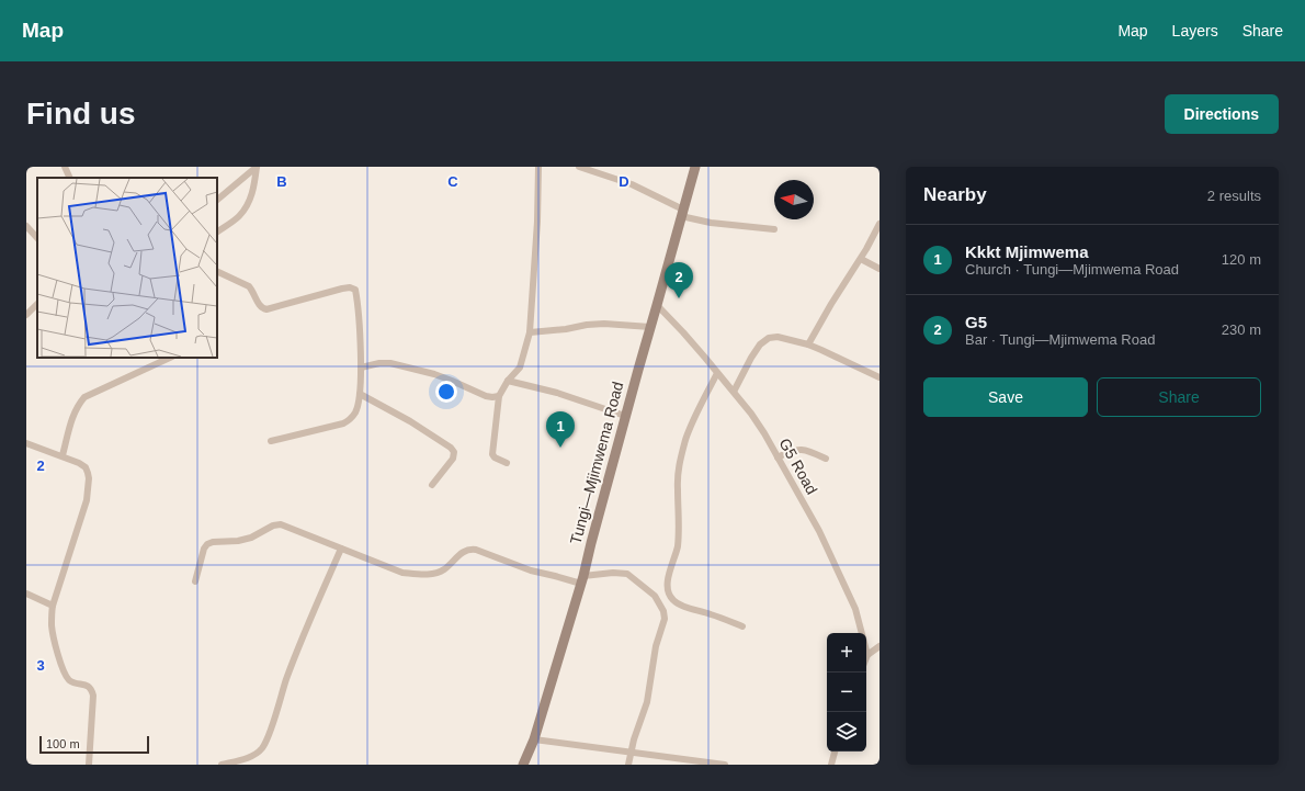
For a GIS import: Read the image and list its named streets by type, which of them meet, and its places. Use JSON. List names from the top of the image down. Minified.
{"streets":{"street":["Tungi—Mjimwema Road","G5 Road"]},"crossings":[["Tungi—Mjimwema Road","G5 Road"]],"scale_bar":"100 m","north":"left","page":{"header":"Map","nav":["Map","Layers","Share"],"buttons":["Directions",["Save","Share"]],"title":"Find us","heading":["Nearby","2 results"],"list":[{"mark":"1","name":"Kkkt Mjimwema","note":"Church · Tungi—Mjimwema Road","value":"120 m"},{"mark":"2","name":"G5","note":"Bar · Tungi—Mjimwema Road","value":"230 m"}],"pins":["2","1"],"map_buttons":["+","−"],"scale":"100 m"},"grid":{"columns":["B","C","D"],"rows":["2","3"]}}
